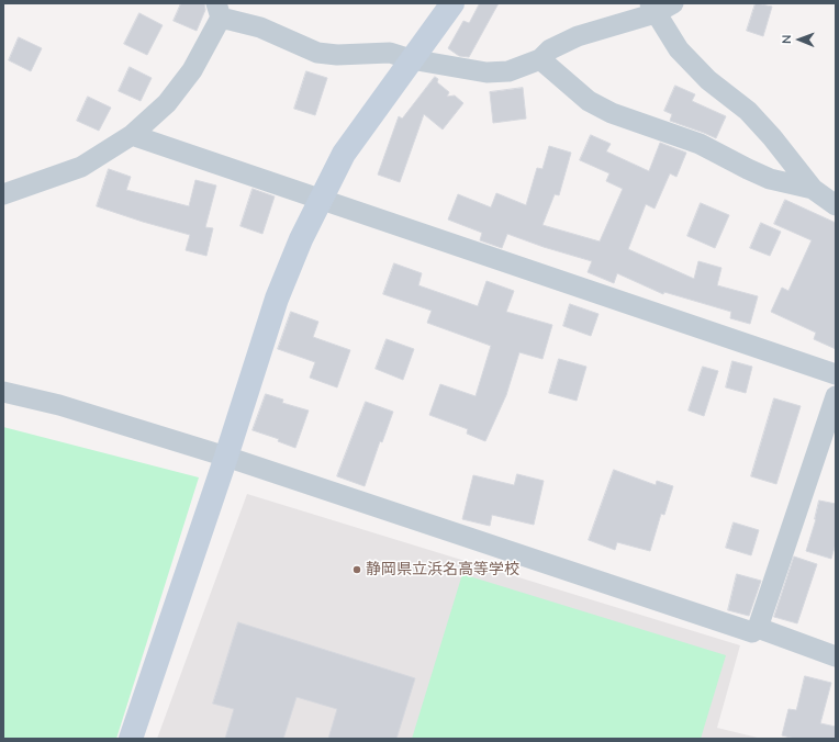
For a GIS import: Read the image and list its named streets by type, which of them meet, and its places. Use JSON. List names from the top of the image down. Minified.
{"places":["静岡県立浜名高等学校"],"north":"left"}
